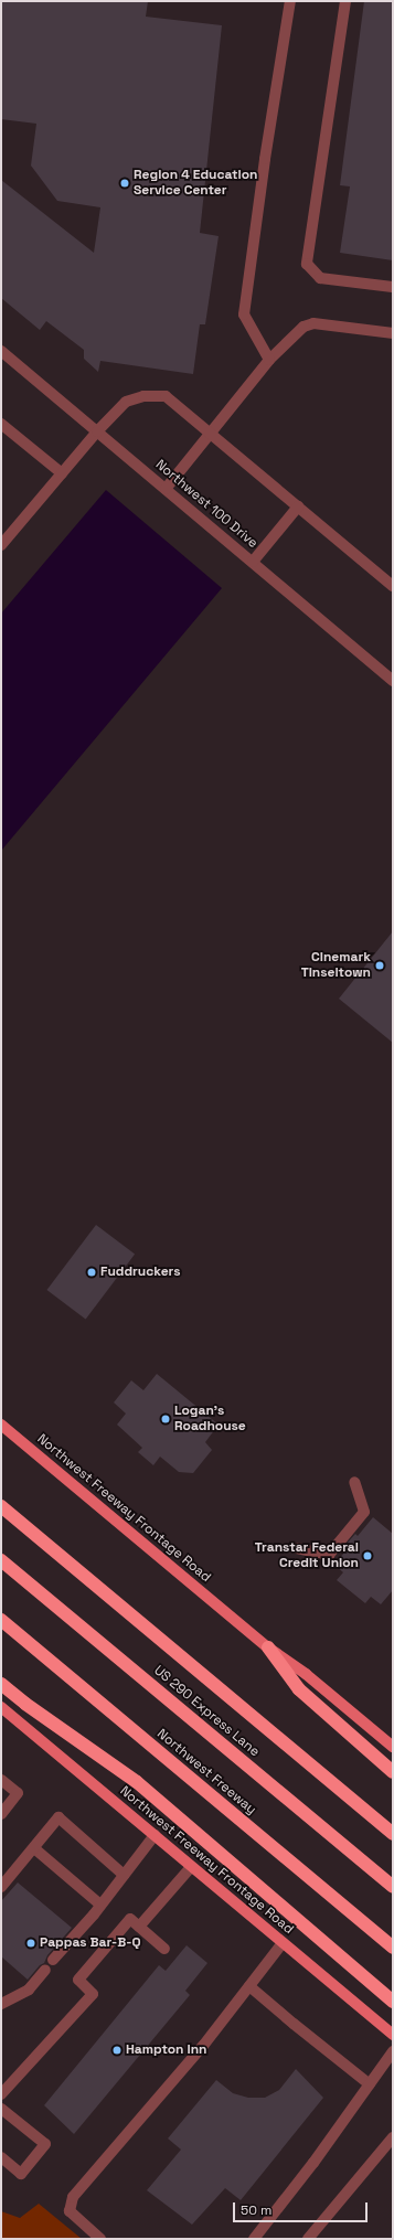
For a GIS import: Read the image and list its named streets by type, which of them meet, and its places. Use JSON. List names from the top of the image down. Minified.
{"streets":{"highway":["US 290 Express Lane","Northwest Freeway"],"main road":["Northwest Freeway Frontage Road"],"street":["Northwest 100 Drive"]},"places":["Region 4 Education Service Center","Cinemark Tinseltown","Fuddruckers","Logan's Roadhouse","Transtar Federal Credit Union","Pappas Bar-B-Q","Hampton Inn"],"scale_bar":"50 m"}
